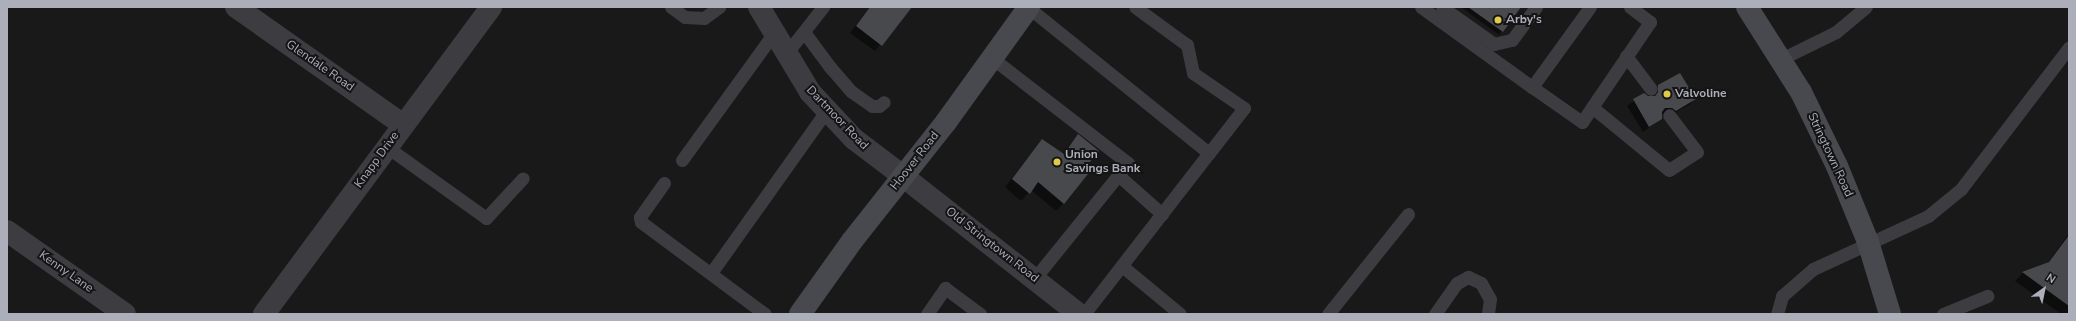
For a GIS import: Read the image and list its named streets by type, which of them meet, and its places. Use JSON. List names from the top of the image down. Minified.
{"streets":{"main road":["Stringtown Road","Hoover Road"],"street":["Glendale Road","Dartmoor Road","Knapp Drive","Old Stringtown Road","Kenny Lane"]},"crossings":[["Glendale Road","Knapp Drive"],["Dartmoor Road","Hoover Road"],["Dartmoor Road","Old Stringtown Road"],["Hoover Road","Old Stringtown Road"]],"places":["Arby's","Valvoline","Union Savings Bank"],"north":"top right"}
